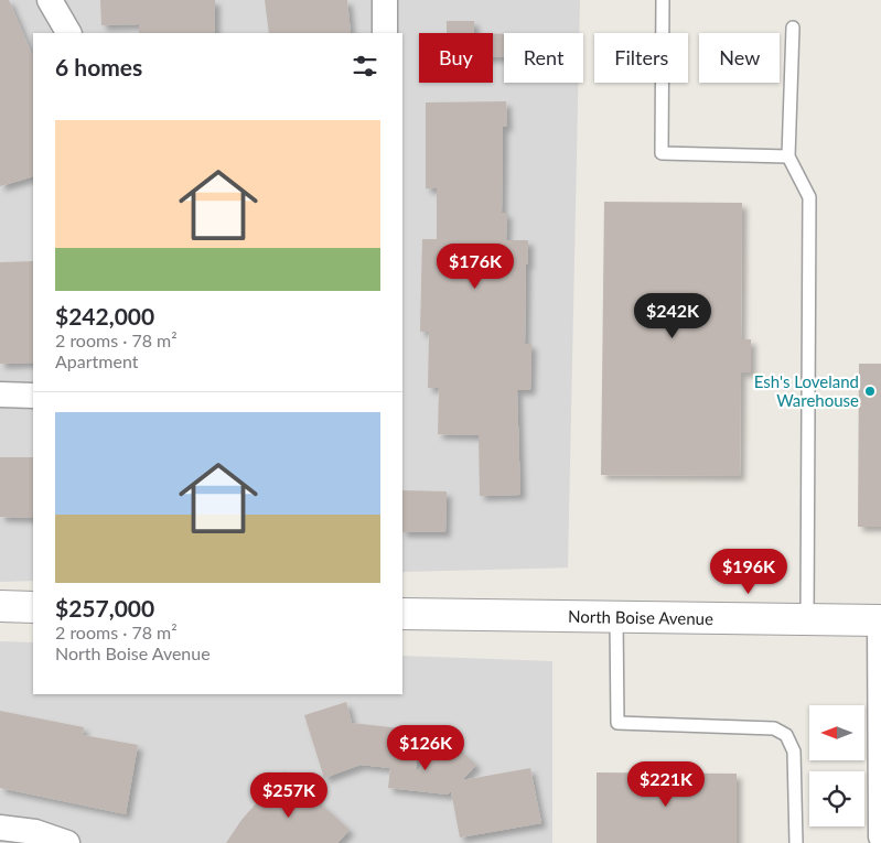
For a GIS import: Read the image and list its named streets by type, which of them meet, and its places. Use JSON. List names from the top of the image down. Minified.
{"streets":{"street":["North Boise Avenue"]},"places":["Esh's Loveland Warehouse"],"north":"left","page":{"chip":["Buy","Rent","Filters","New"],"heading":"6 homes","list":[{"name":"$242,000","note":"2 rooms · 78 m² · Apartment"},{"name":"$257,000","note":"2 rooms · 78 m² · North Boise Avenue"}],"price":["$176K","$242K","$196K","$126K","$221K","$257K"]}}
